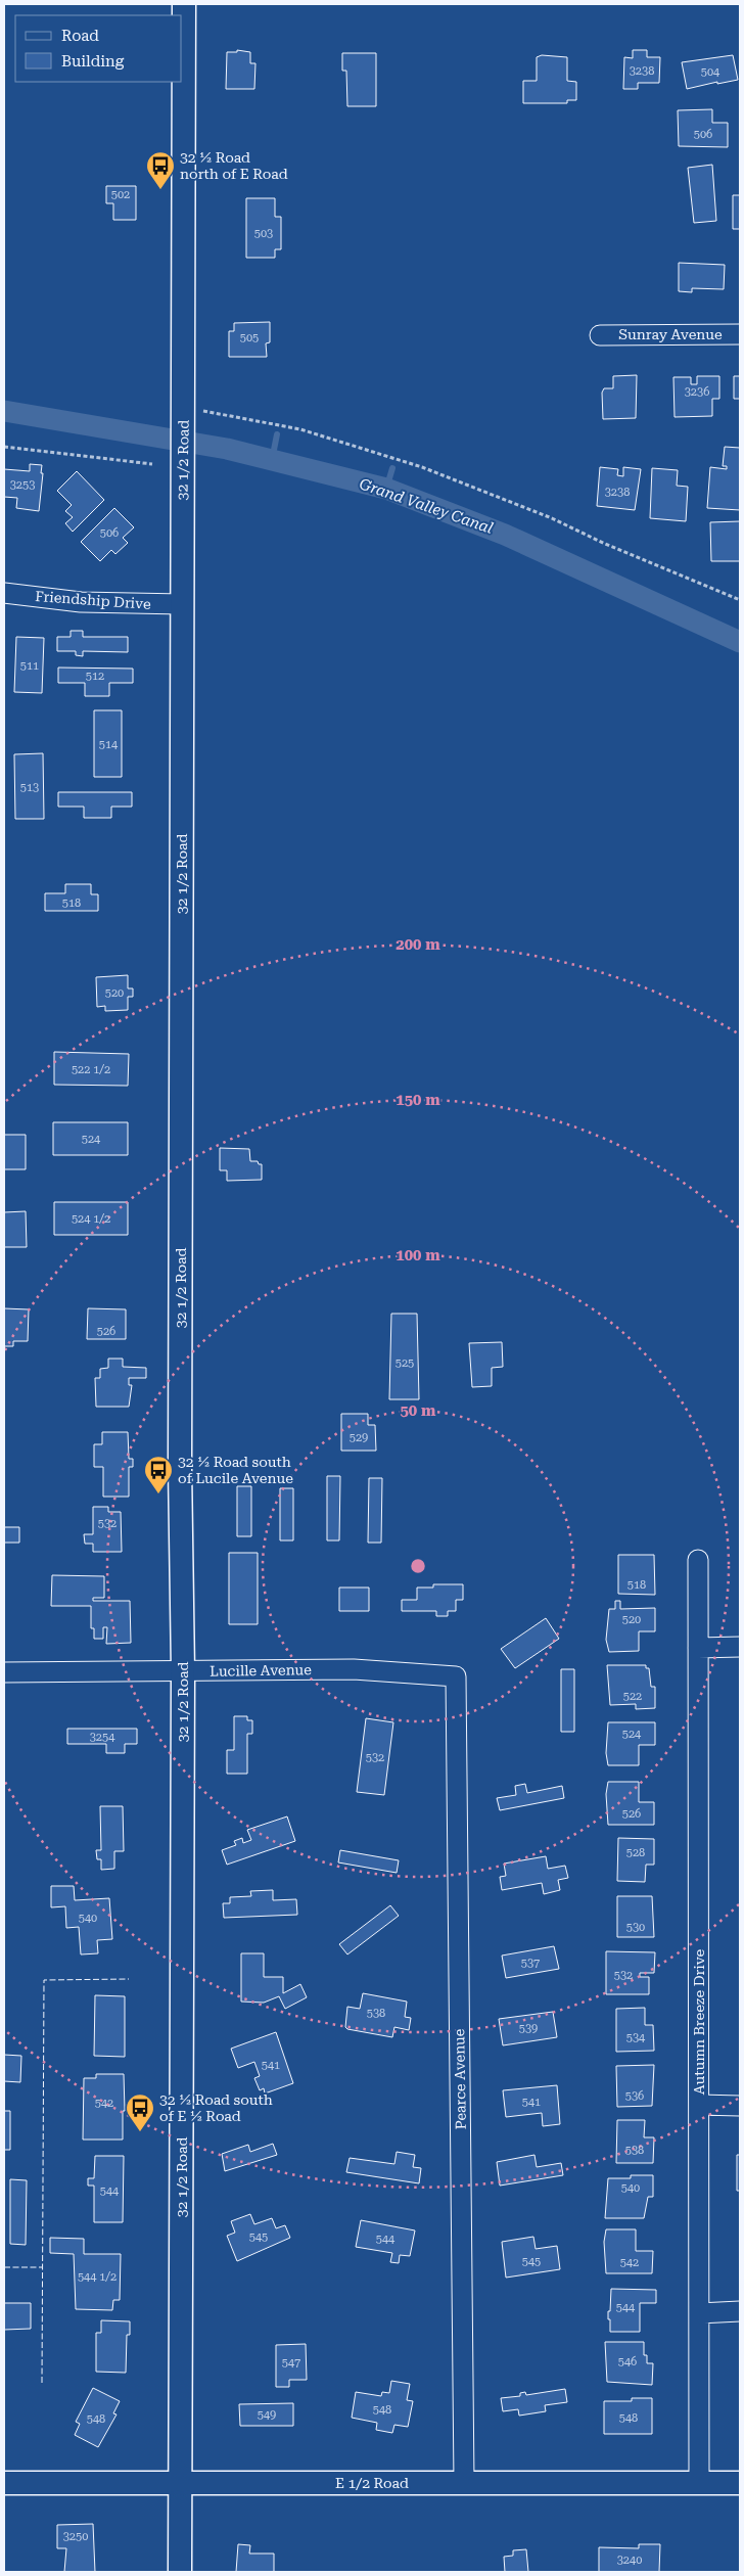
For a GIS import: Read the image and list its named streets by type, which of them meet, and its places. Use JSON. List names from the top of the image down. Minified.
{"streets":{"street":["Sunray Avenue","32 1/2 Road","Friendship Drive","Lucille Avenue","Autumn Breeze Drive","Pearce Avenue","E 1/2 Road"]},"crossings":[["32 1/2 Road","Friendship Drive"],["32 1/2 Road","Lucille Avenue"],["32 1/2 Road","E 1/2 Road"],["Lucille Avenue","Pearce Avenue"],["Autumn Breeze Drive","E 1/2 Road"],["Pearce Avenue","E 1/2 Road"]],"water":["Grand Valley Canal"],"places":{"bus stop":["32 ½ Road north of E Road","32 ½ Road south of Lucile Avenue","32 ½ Road south of E ½ Road"]},"house_numbers":["3238","504","506","502","503","505","3236","3253","3238","506","511","512","514","513","518","520","522 1/2","524","524 1/2","526","525","529","532","518","520","522","524","3254","532","526","528","540","530","537","532","538","539","534","541","536","541","542","538","540","544","545","544","545","542","544 1/2","544","546","547","548","549","548","548","3250","3240"],"legend":["Road","Building"],"rings":["200 m","150 m","100 m","50 m"]}
